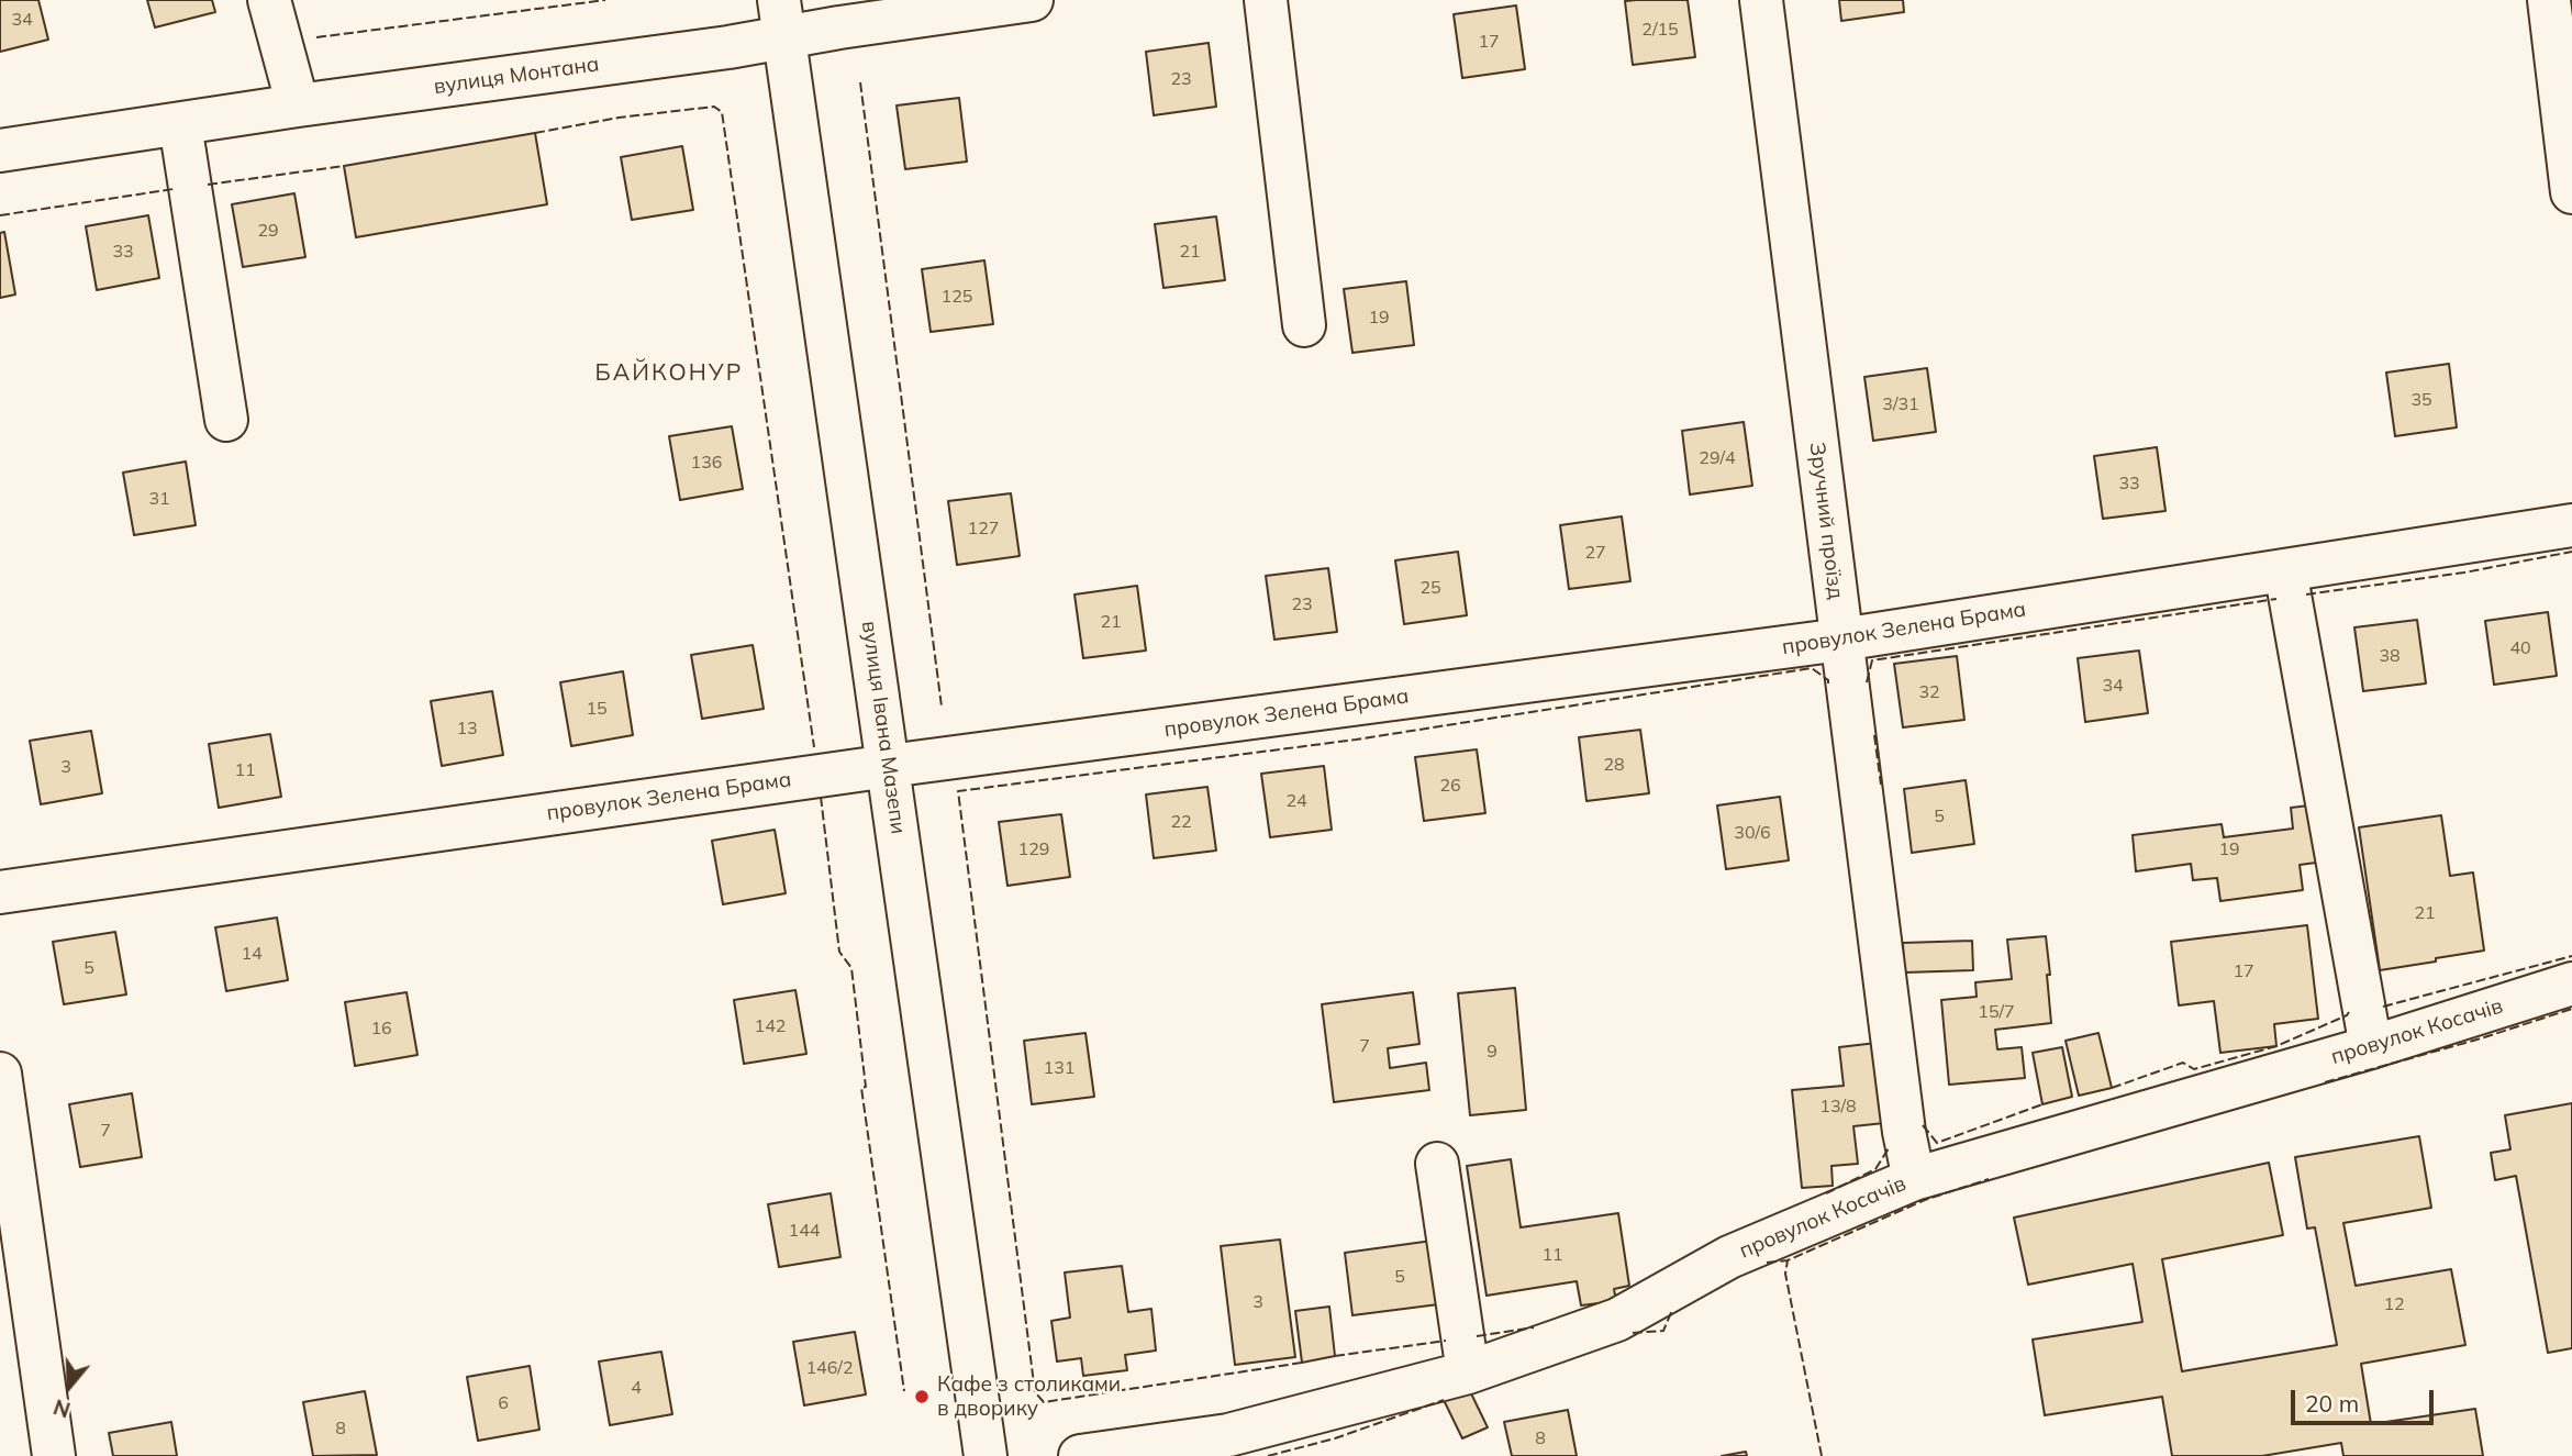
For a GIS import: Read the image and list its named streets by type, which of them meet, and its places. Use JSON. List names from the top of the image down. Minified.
{"streets":{"street":["вулиця Монтана","Зручний проїзд","провулок Зелена Брама","вулиця Івана Мазепи","провулок Косачів"]},"crossings":[["вулиця Монтана","вулиця Івана Мазепи"],["Зручний проїзд","провулок Зелена Брама"],["Зручний проїзд","провулок Косачів"],["провулок Зелена Брама","вулиця Івана Мазепи"]],"districts":["БАЙКОНУР"],"places":["Кафе з столиками в дворику"],"house_numbers":["34","2/15","17","23","29","33","21","125","19","35","3/31","29/4","136","33","31","127","27","25","23","21","40","38","34","32","15","13","28","3","11","26","24","5","22","30/6","129","19","21","14","5","17","15/7","142","16","7","9","131","13/8","7","144","11","5","3","12","146/2","4","6","8","8"],"scale_bar":"20 m","north":"bottom"}
